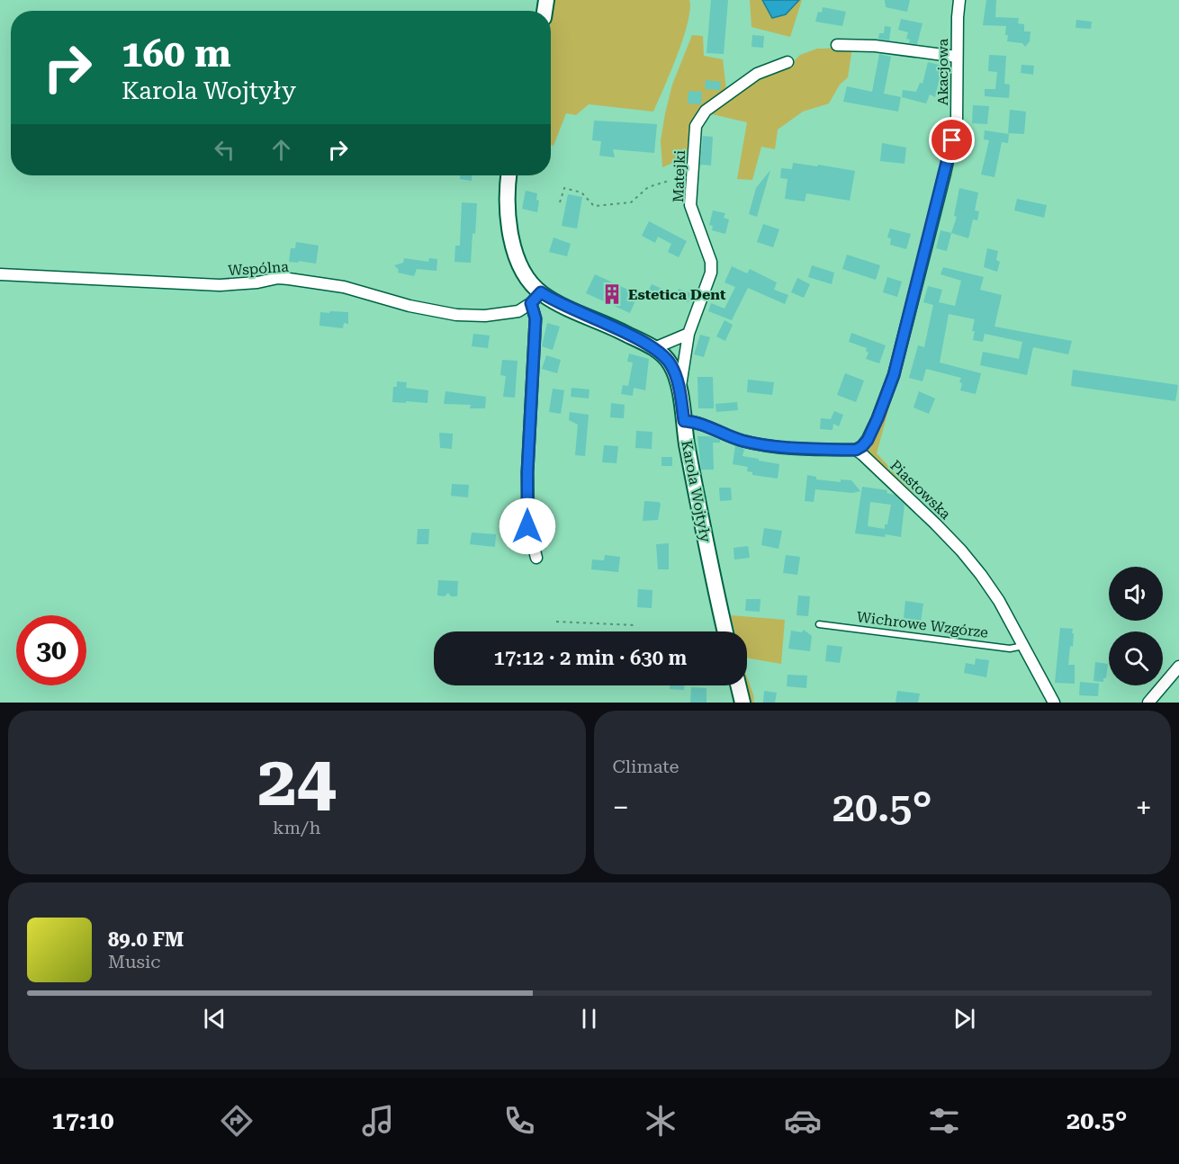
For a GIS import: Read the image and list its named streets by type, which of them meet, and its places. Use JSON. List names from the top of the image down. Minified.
{"streets":{"street":["Akacjowa","Matejki","Wspólna","Piastowska","Karola Wojtyły"],"lane":["Wichrowe Wzgórze"]},"crossings":[["Akacjowa","Piastowska"],["Matejki","Karola Wojtyły"],["Wspólna","Karola Wojtyły"],["Piastowska","Wichrowe Wzgórze"]],"places":{"building":["Estetica Dent"]},"page":{"turn":["160 m","Karola Wojtyły"],"limit":"30","trip":"17:12 · 2 min · 630 m","tile":[["24","km/h"],"Climate"],"heat":["−","20.5°","+"],"song":["89.0 FM","Music"],"tabs":["17:10","20.5°"]}}
